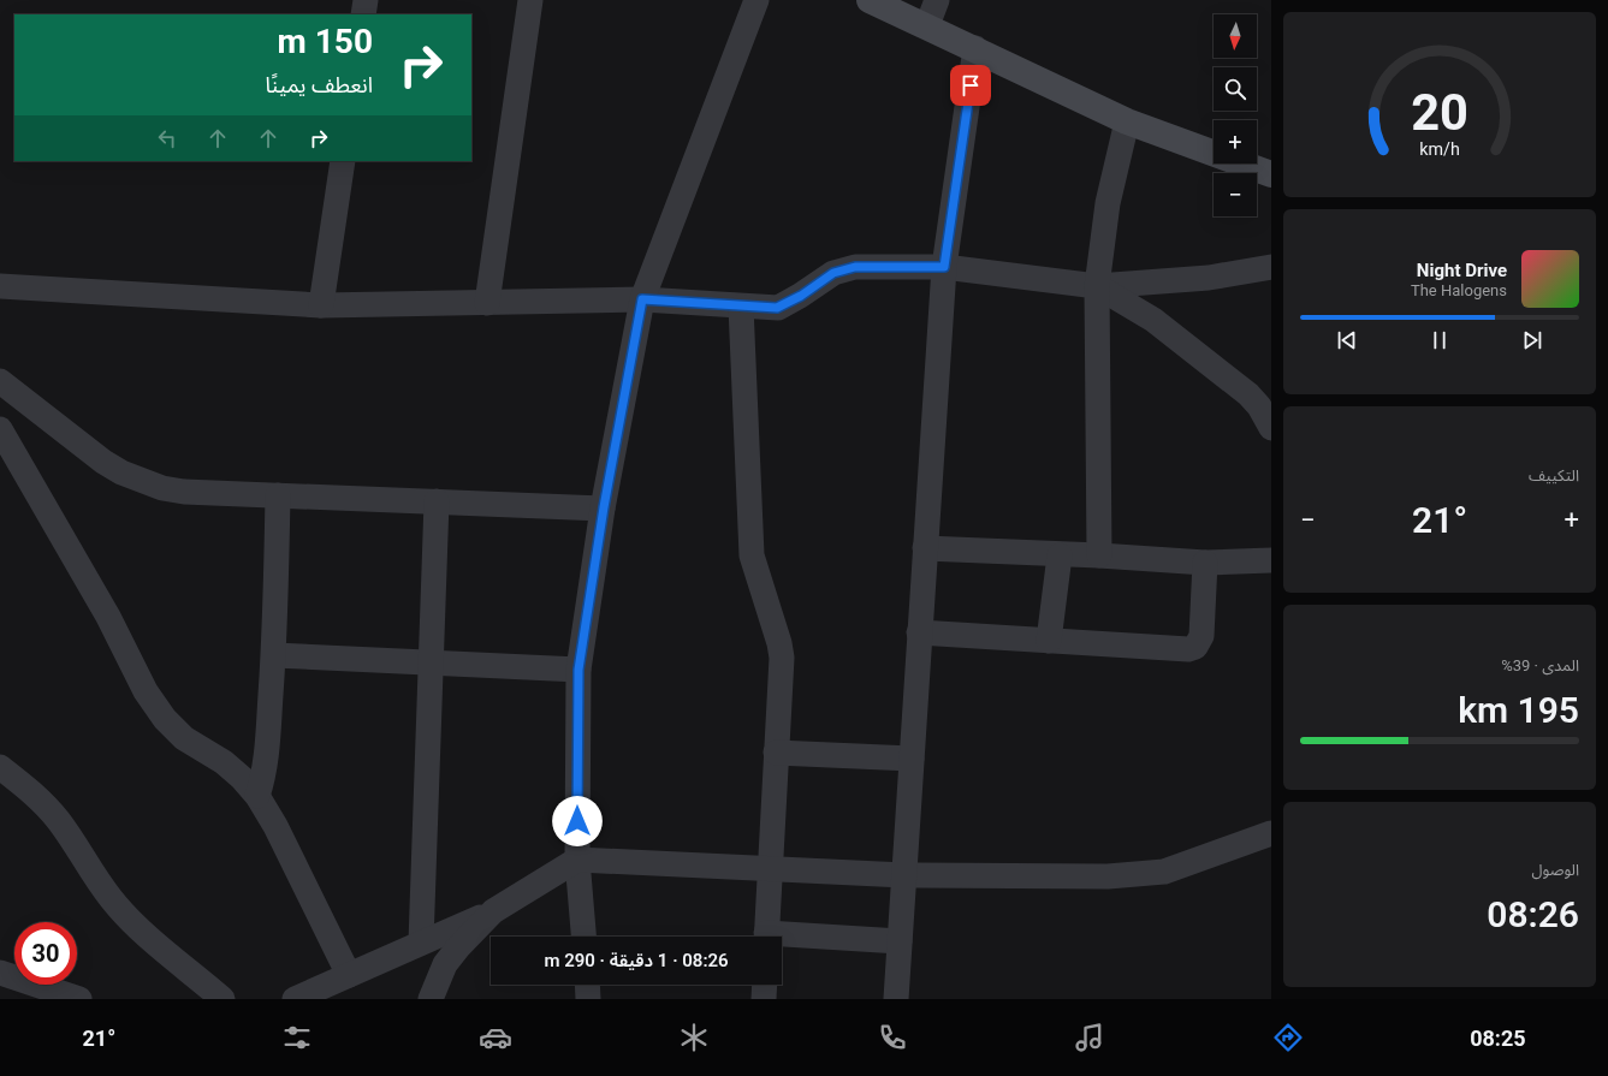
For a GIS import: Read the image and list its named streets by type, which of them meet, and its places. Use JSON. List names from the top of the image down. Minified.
{"north":"bottom","page":{"map_buttons":["+","−"],"turn":["150 m","انعطف يمينًا"],"song":["Night Drive","The Halogens"],"tile":["التكييف",["المدى · 39%","195 km"],["الوصول","08:26"]],"heat":["−","21°","+"],"limit":"30","trip":"08:26 · 1 دقيقة · 290 m","tabs":["08:25","21°"],"gauge":["20","km/h"]}}
